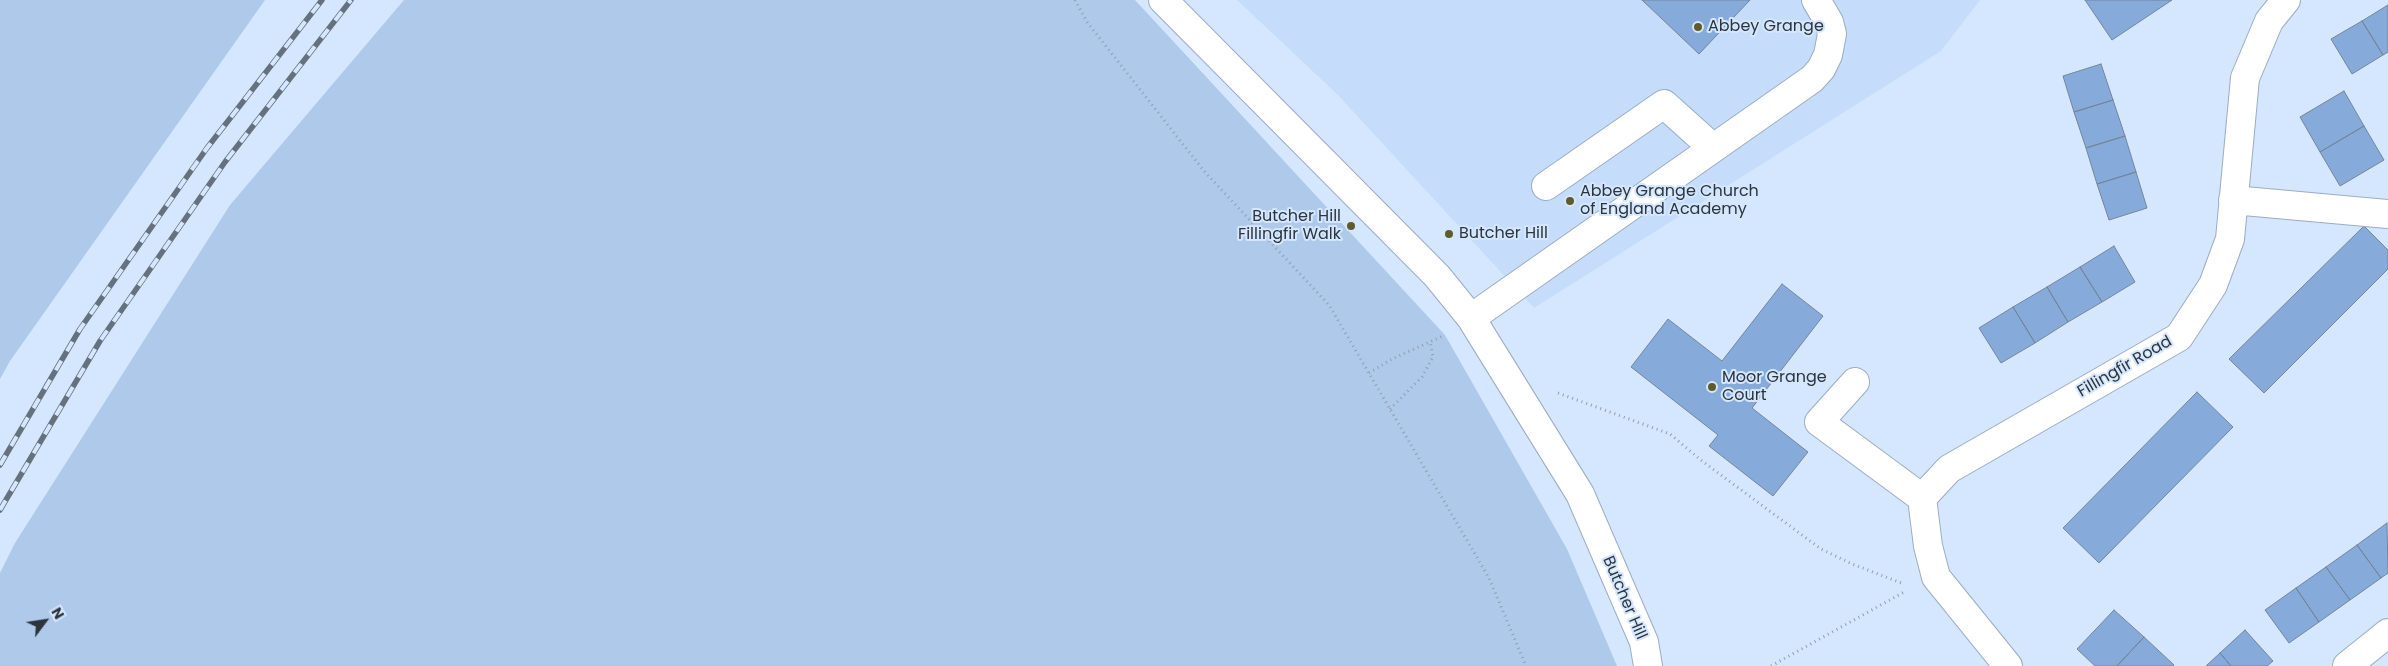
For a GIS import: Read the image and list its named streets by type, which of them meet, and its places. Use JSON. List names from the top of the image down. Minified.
{"streets":{"street":["Fillingfir Road","Butcher Hill"]},"places":["Abbey Grange","Abbey Grange Church of England Academy","Butcher Hill Fillingfir Walk","Butcher Hill","Moor Grange Court"],"north":"top right"}
